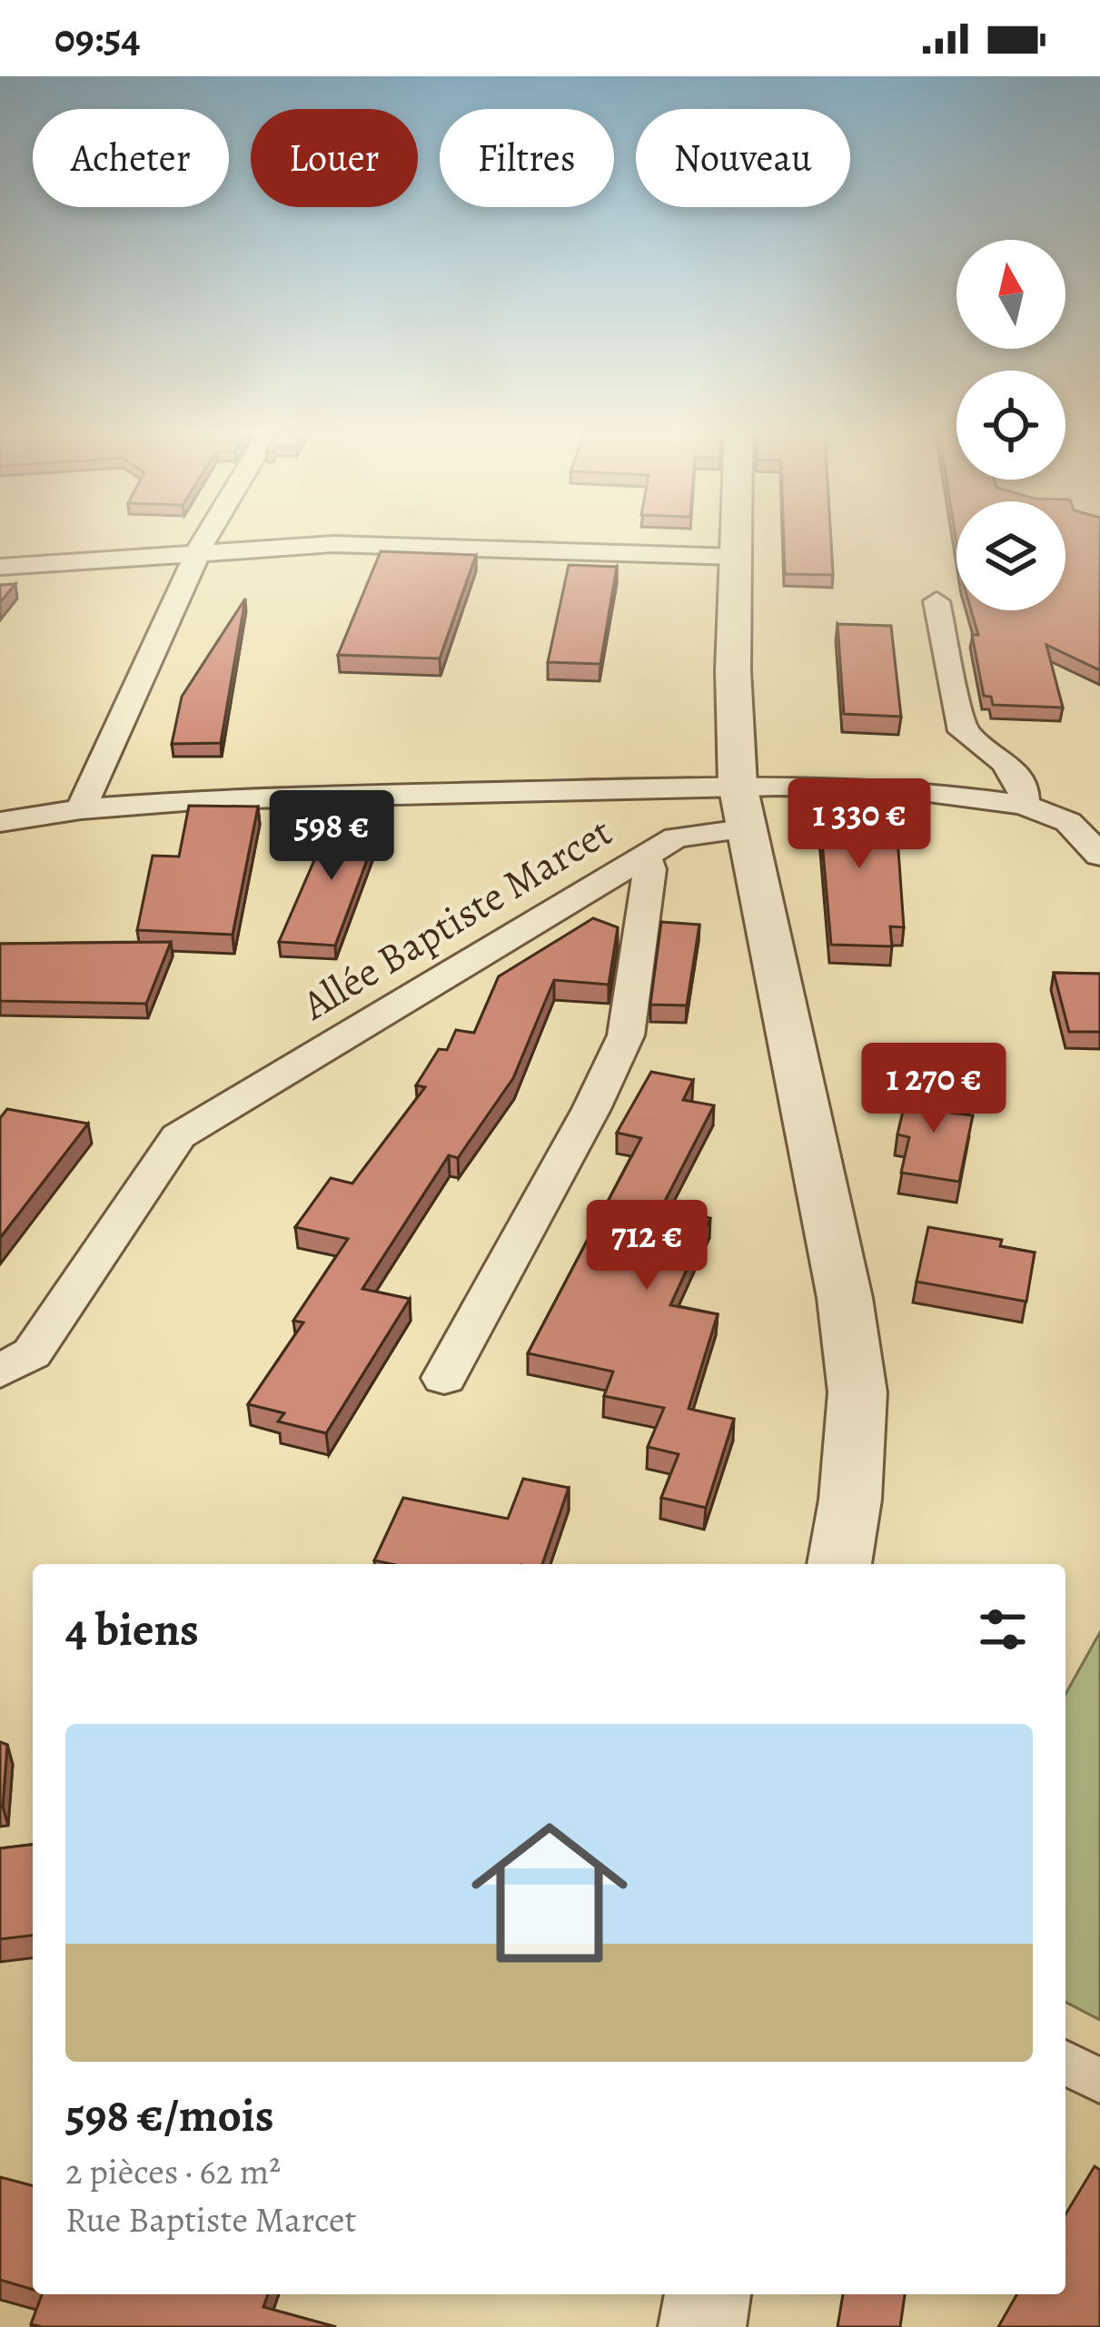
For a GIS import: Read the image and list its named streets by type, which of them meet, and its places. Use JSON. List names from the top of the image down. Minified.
{"streets":{"street":["Allée Baptiste Marcet"]},"north":"top","page":{"status":"09:54","chip":["Acheter","Louer","Filtres","Nouveau"],"price":["1 330 €","598 €","1 270 €","712 €"],"heading":"4 biens","list":[{"name":"598 €/mois","note":"2 pièces · 62 m² · Rue Baptiste Marcet"}]}}
